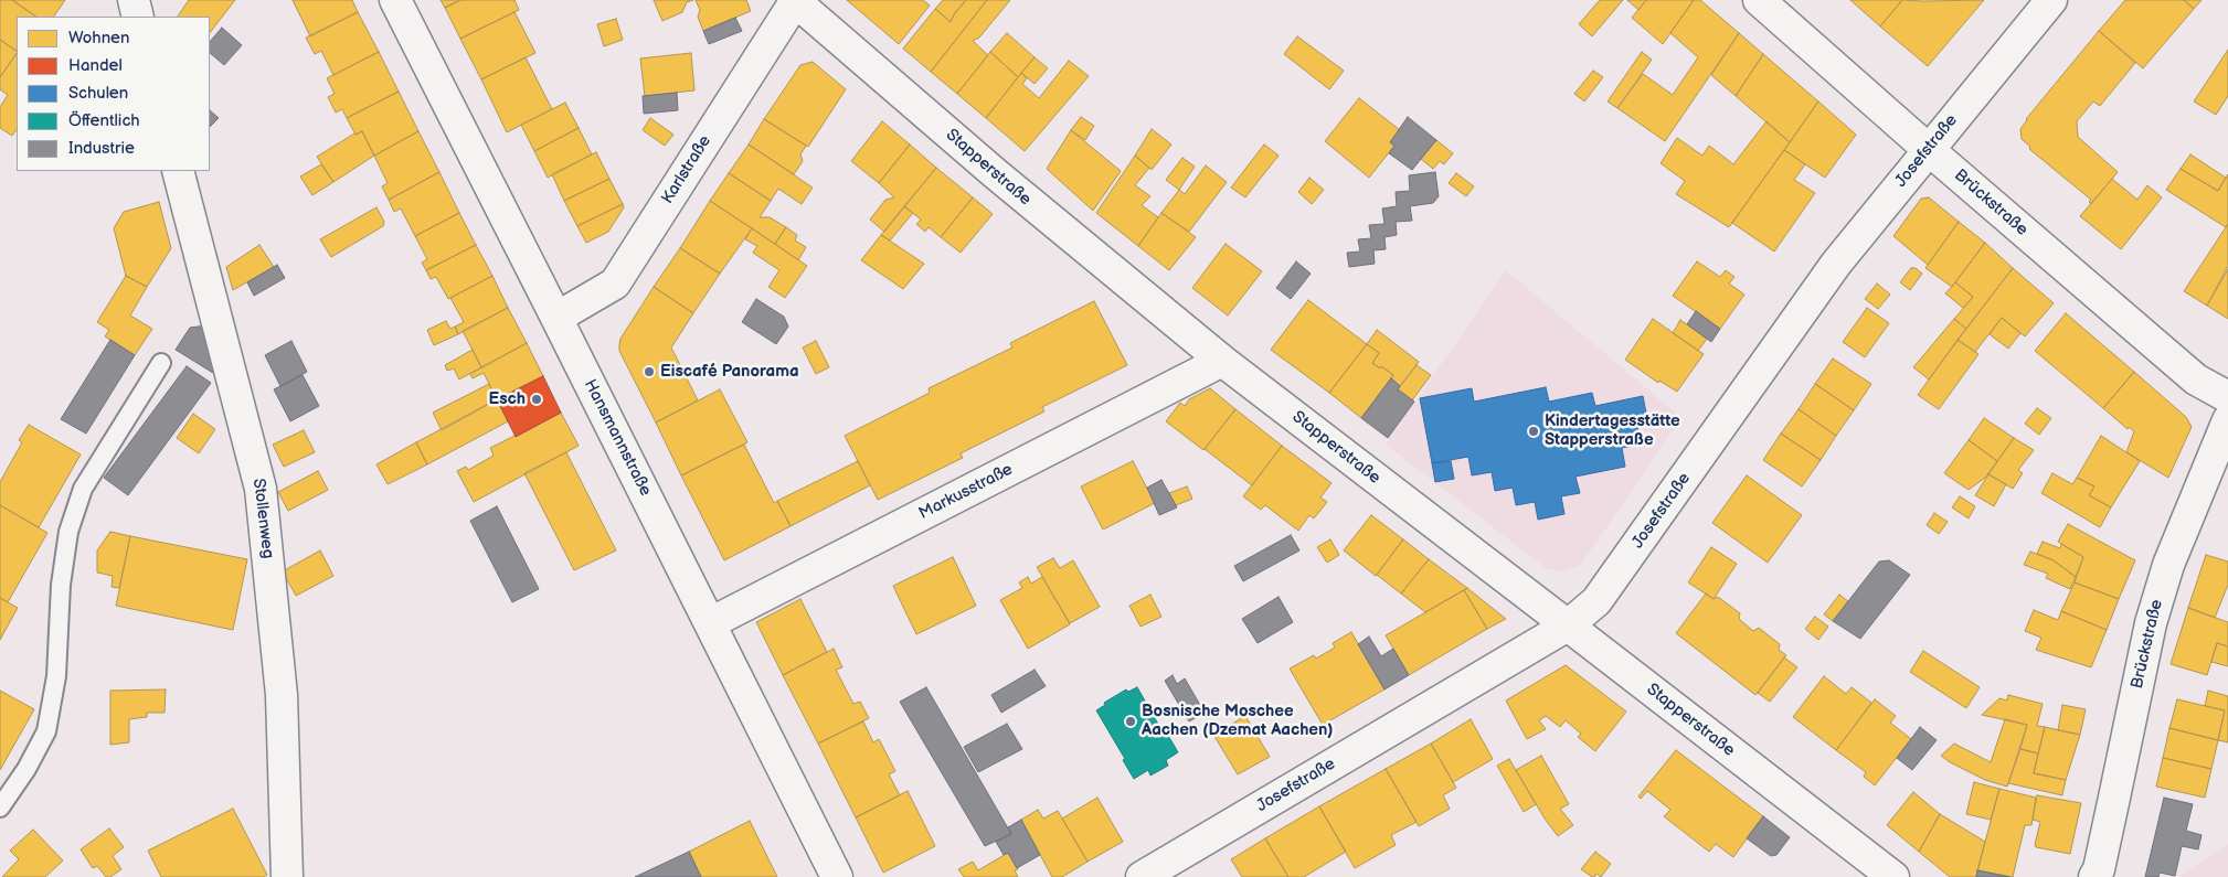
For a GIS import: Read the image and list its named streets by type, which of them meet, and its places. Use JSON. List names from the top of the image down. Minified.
{"streets":{"street":["Josefstraße","Stapperstraße","Karlstraße","Brückstraße","Hansmannstraße","Markusstraße","Stollenweg"]},"crossings":[["Josefstraße","Stapperstraße"],["Josefstraße","Brückstraße"],["Stapperstraße","Karlstraße"],["Stapperstraße","Markusstraße"],["Karlstraße","Hansmannstraße"],["Hansmannstraße","Markusstraße"]],"places":["Eiscafé Panorama","Esch","Kindertagesstätte Stapperstraße","Bosnische Moschee Aachen (Dzemat Aachen)"],"legend":["Wohnen","Handel","Schulen","Öffentlich","Industrie"]}
